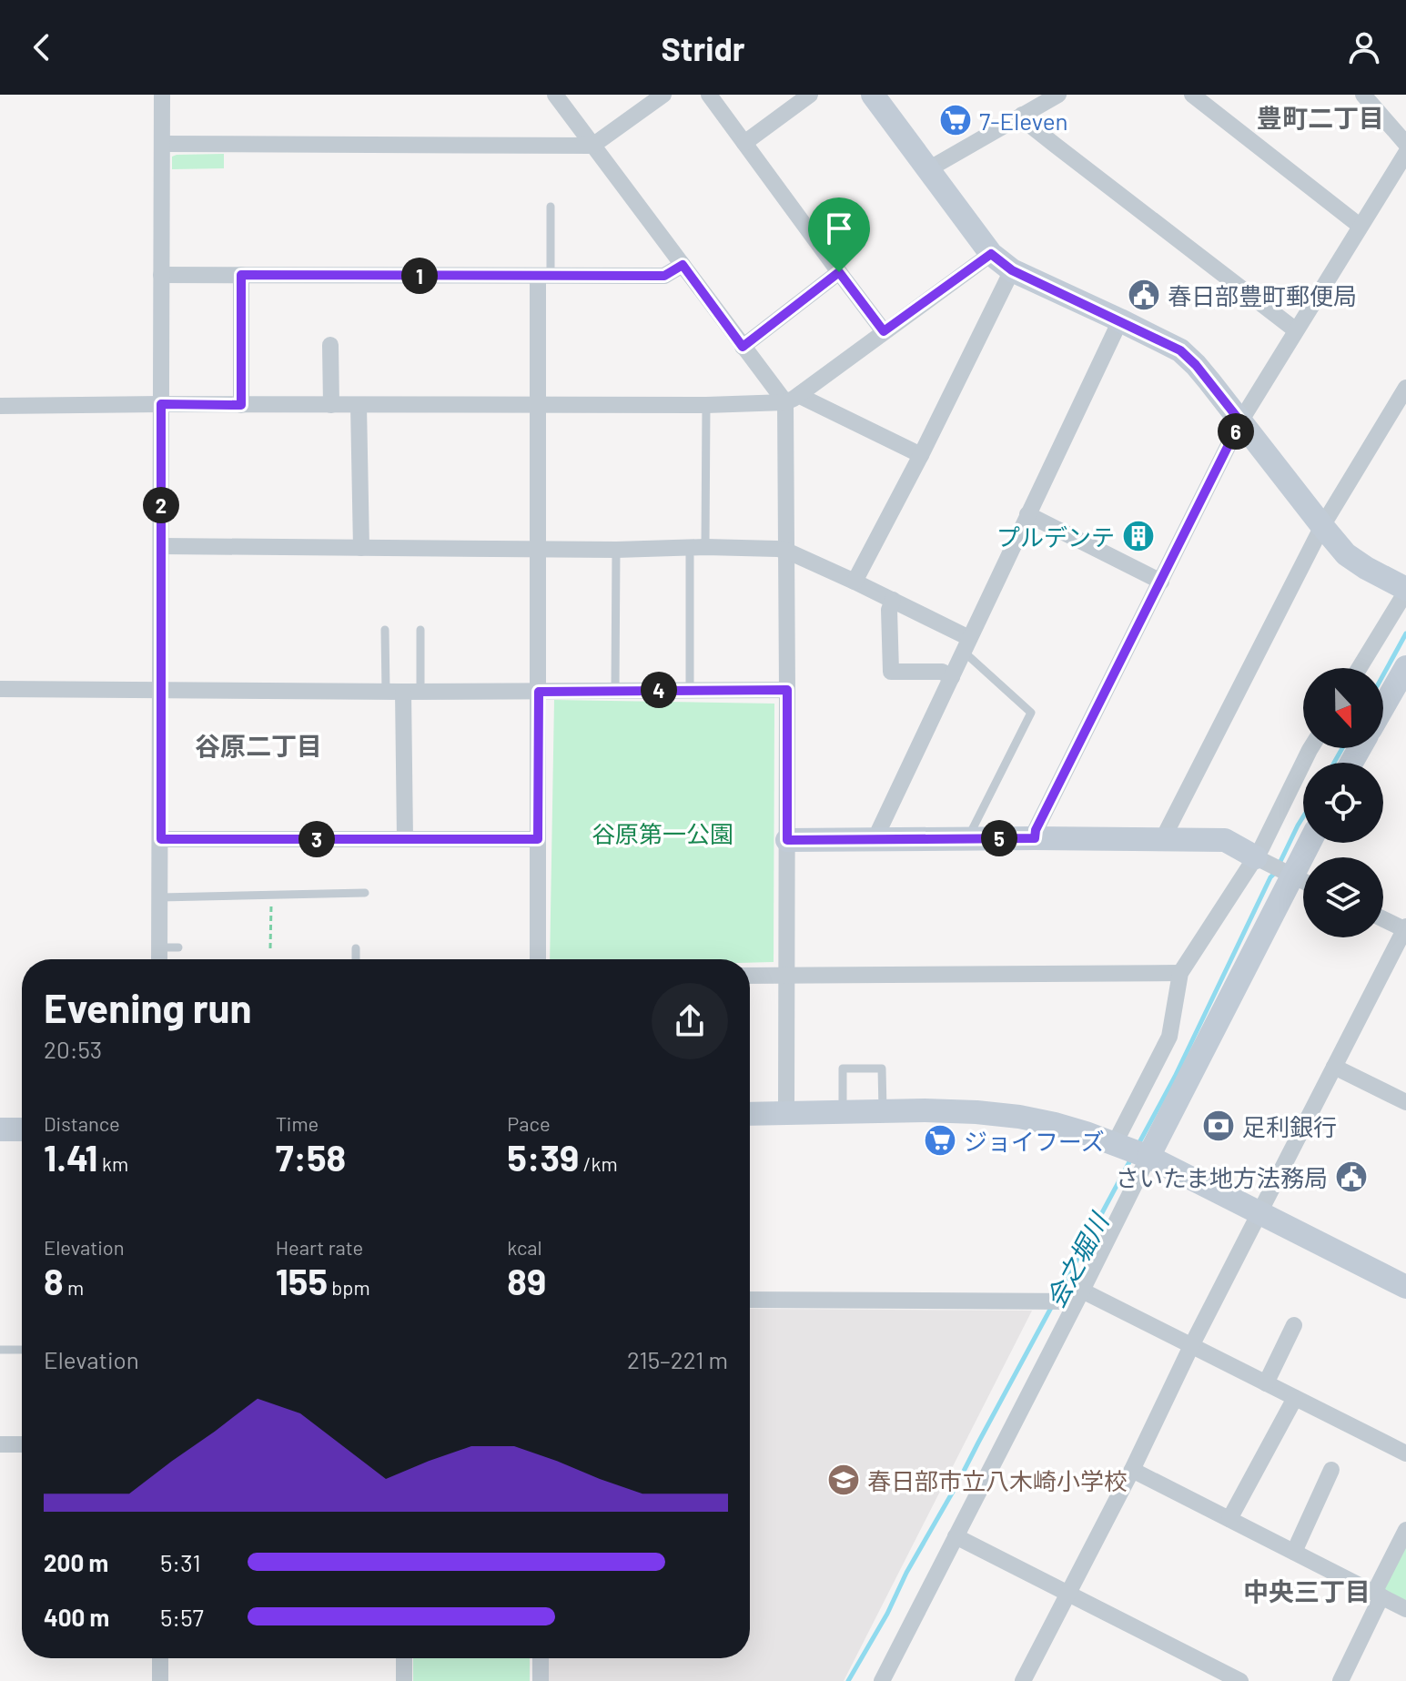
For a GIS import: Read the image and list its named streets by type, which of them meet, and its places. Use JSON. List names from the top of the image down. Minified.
{"districts":["豊町二丁目","谷原二丁目","中央三丁目"],"water":["会之堀川"],"parks":["谷原第一公園"],"places":{"supermarket":["7-Eleven","ジョイフーズ"],"public building":["春日部豊町郵便局","さいたま地方法務局"],"building":["プルデンテ"],"bank":["足利銀行"],"school or university":["春日部市立八木崎小学校"]},"north":"bottom","page":{"header":"Stridr","pins":["1","6","2","4","5","3"],"heading":["Evening run","20:53"],"stats":[["Distance","1.41 km"],["Time","7:58"],["Pace","5:39 /km"],["Elevation","8 m"],["Heart rate","155 bpm"],["kcal","89"]],"chart":["Elevation","215–221 m"],"list":[{"name":"200 m","note":"5:31"},{"name":"400 m","note":"5:57"}]}}
